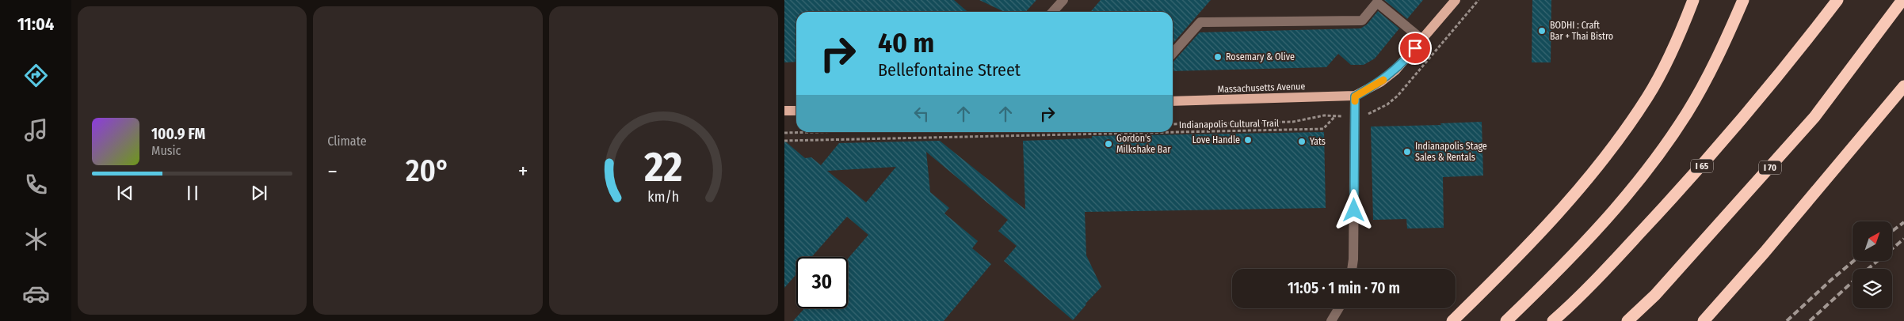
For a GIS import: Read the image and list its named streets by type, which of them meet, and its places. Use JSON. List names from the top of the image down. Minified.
{"streets":{"highway":["I 65","I 70"],"main road":["Massachusetts Avenue"],"path":["Indianapolis Cultural Trail"]},"places":["BODHI : Craft Bar + Thai Bistro","Rosemary & Olive","Love Handle","Yats","Gordon's Milkshake Bar","Indianapolis Stage Sales & Rentals"],"north":"top right","page":{"tabs":"11:04","tile":"Climate","turn":["40 m","Bellefontaine Street"],"song":["100.9 FM","Music"],"heat":["−","20°","+"],"limit":"30","trip":"11:05 · 1 min · 70 m","gauge":["22","km/h"]}}
